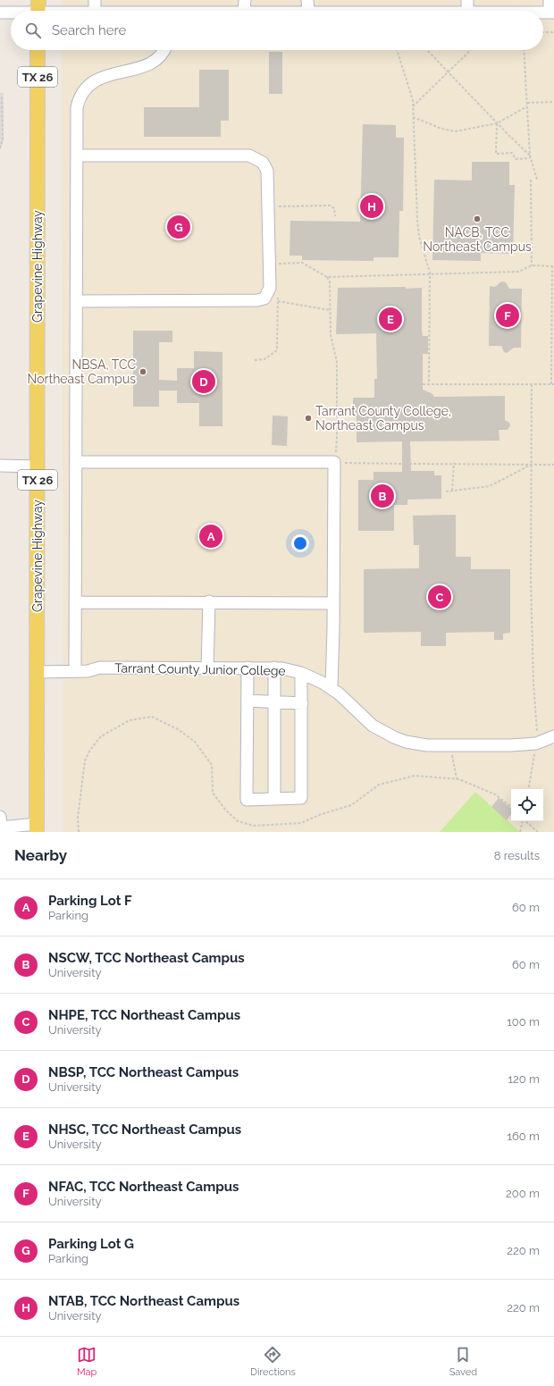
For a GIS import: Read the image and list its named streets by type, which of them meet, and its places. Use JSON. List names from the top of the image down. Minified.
{"streets":{"main road":["TX 26","Grapevine Highway"],"street":["Tarrant County Junior College"]},"crossings":[["Grapevine Highway","Tarrant County Junior College"]],"places":["NACB, TCC Northeast Campus","NBSA, TCC Northeast Campus","Tarrant County College, Northeast Campus"],"page":{"search":"Search here","pins":["H","G","F","E","D","B","A","C"],"heading":["Nearby","8 results"],"list":[{"mark":"A","name":"Parking Lot F","note":"Parking","value":"60 m"},{"mark":"B","name":"NSCW, TCC Northeast Campus","note":"University","value":"60 m"},{"mark":"C","name":"NHPE, TCC Northeast Campus","note":"University","value":"100 m"},{"mark":"D","name":"NBSP, TCC Northeast Campus","note":"University","value":"120 m"},{"mark":"E","name":"NHSC, TCC Northeast Campus","note":"University","value":"160 m"},{"mark":"F","name":"NFAC, TCC Northeast Campus","note":"University","value":"200 m"},{"mark":"G","name":"Parking Lot G","note":"Parking","value":"220 m"},{"mark":"H","name":"NTAB, TCC Northeast Campus","note":"University","value":"220 m"}],"nav":["Map","Directions","Saved"]}}
